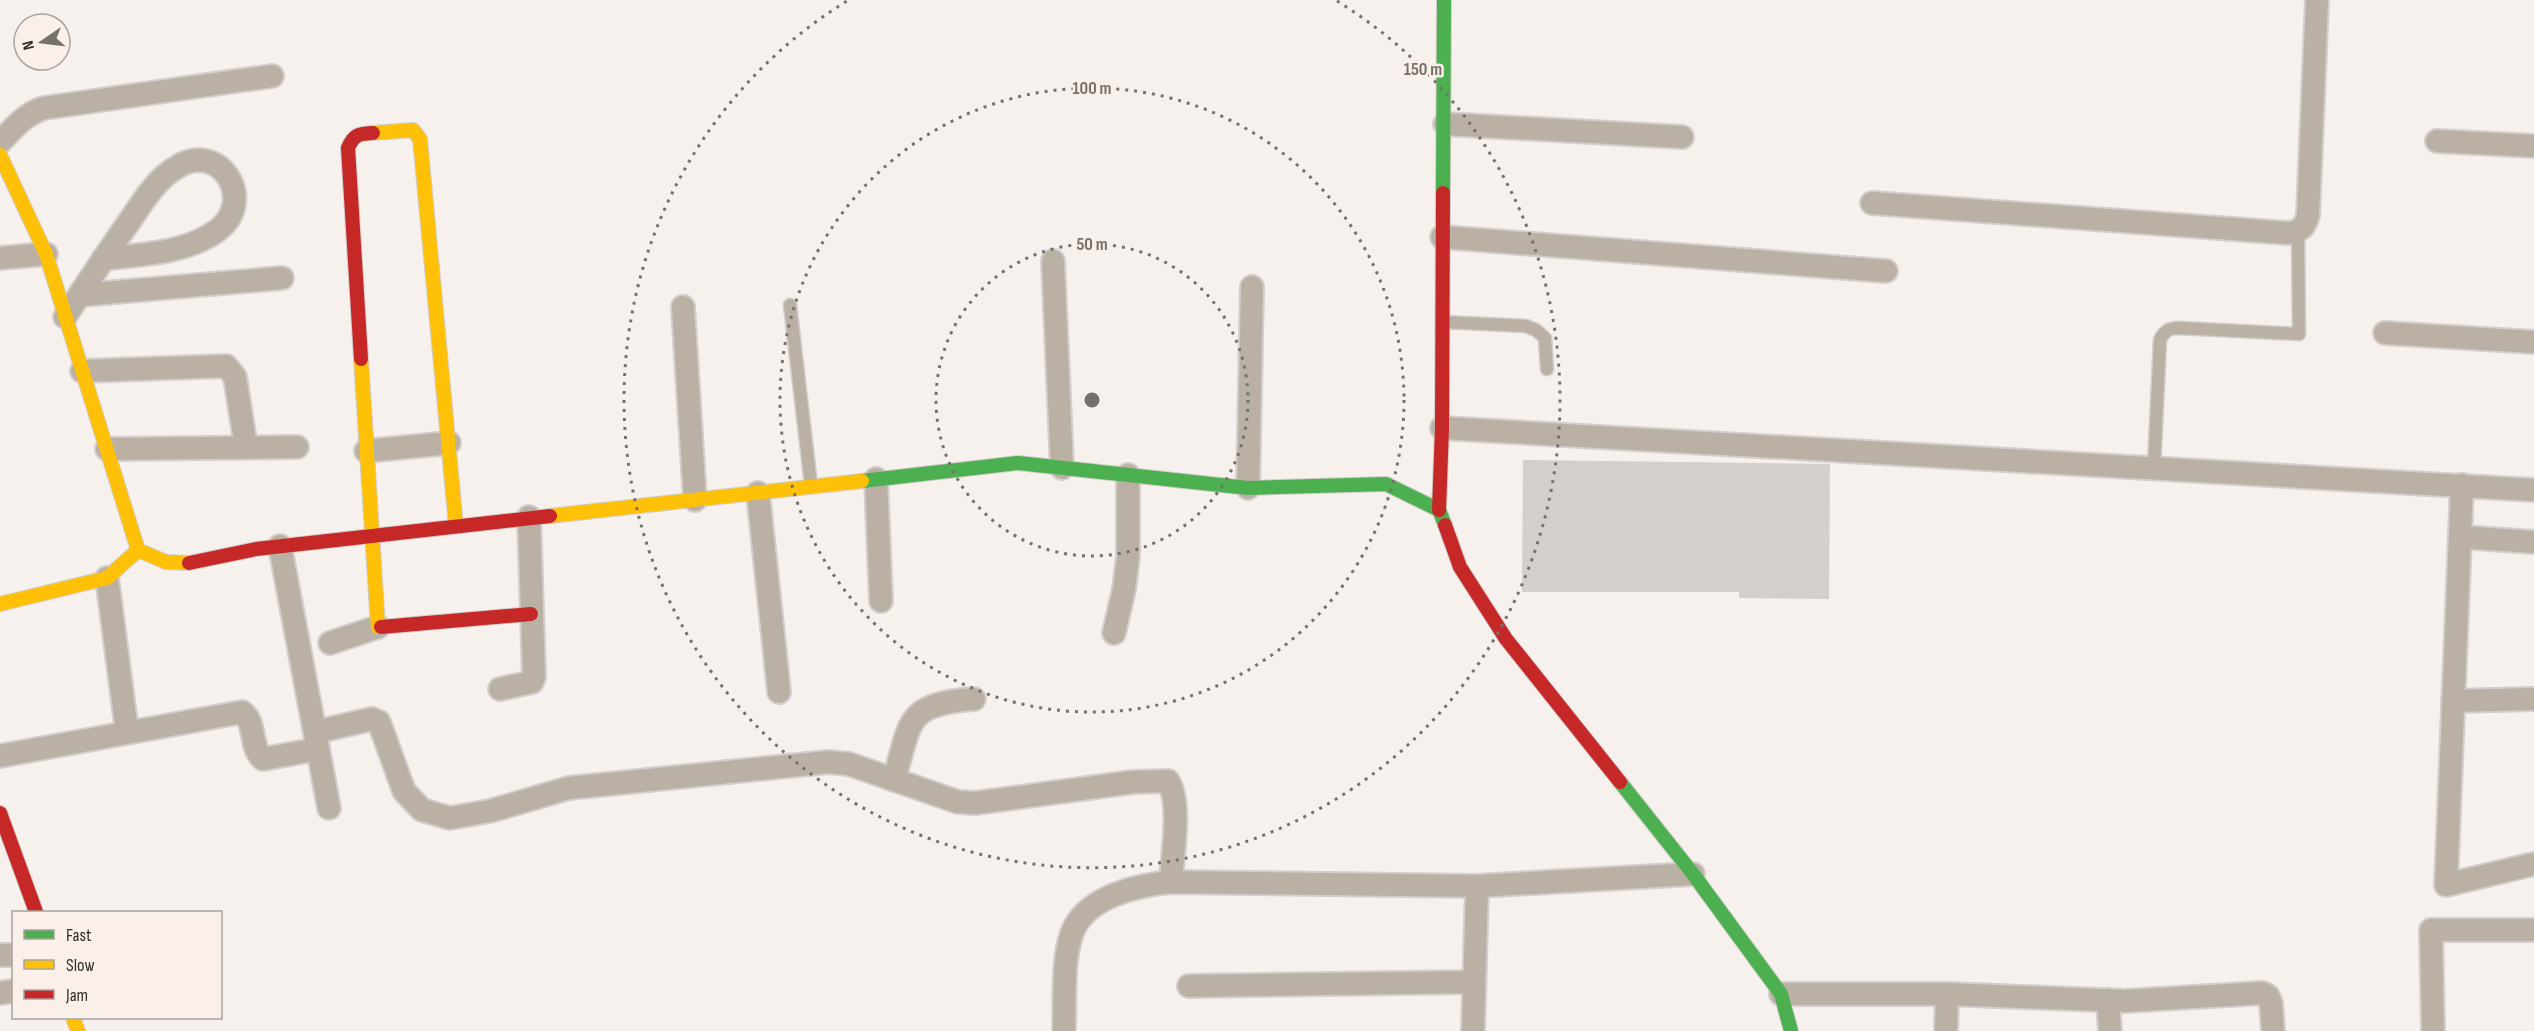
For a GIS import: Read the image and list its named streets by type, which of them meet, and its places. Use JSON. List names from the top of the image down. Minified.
{"legend":["Fast","Slow","Jam"],"north":"left","rings":["150 m","100 m","50 m"]}
